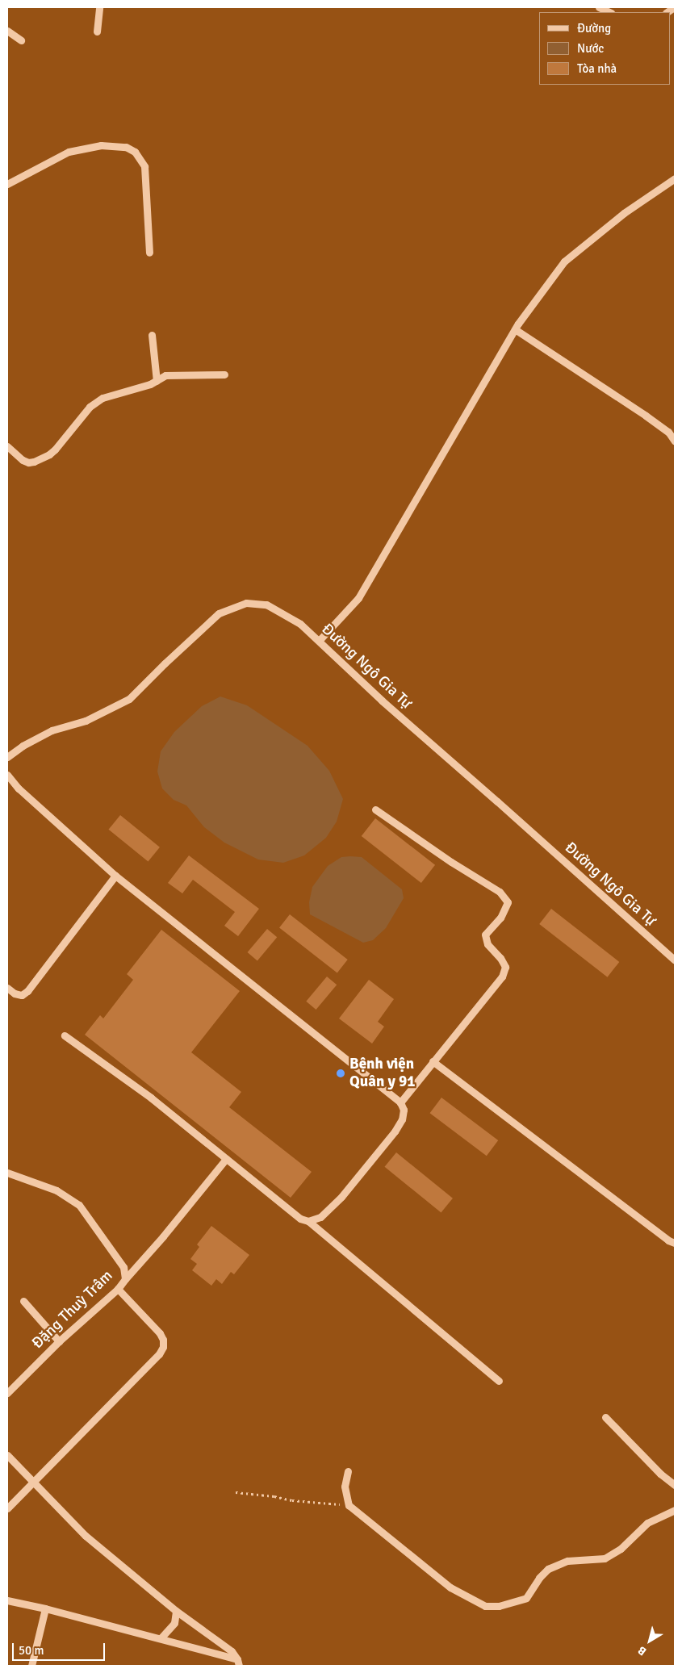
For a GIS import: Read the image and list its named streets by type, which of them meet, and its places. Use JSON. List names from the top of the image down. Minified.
{"streets":{"street":["Đường Ngô Gia Tự","Đặng Thuỳ Trâm"]},"places":["Bệnh viện Quân y 91"],"legend":["Đường","Nước","Tòa nhà"],"scale_bar":"50 m","north":"bottom left"}
